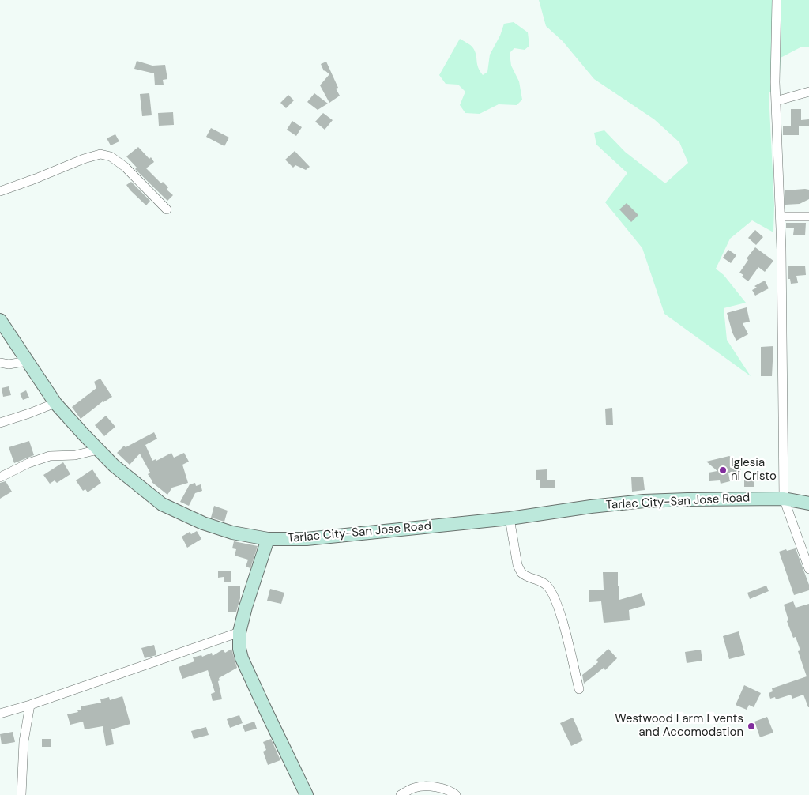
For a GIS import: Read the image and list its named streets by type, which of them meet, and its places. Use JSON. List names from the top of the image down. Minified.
{"streets":{"main road":["Tarlac City-San Jose Road"]},"places":["Iglesia ni Cristo","Westwood Farm Events and Accomodation"]}
